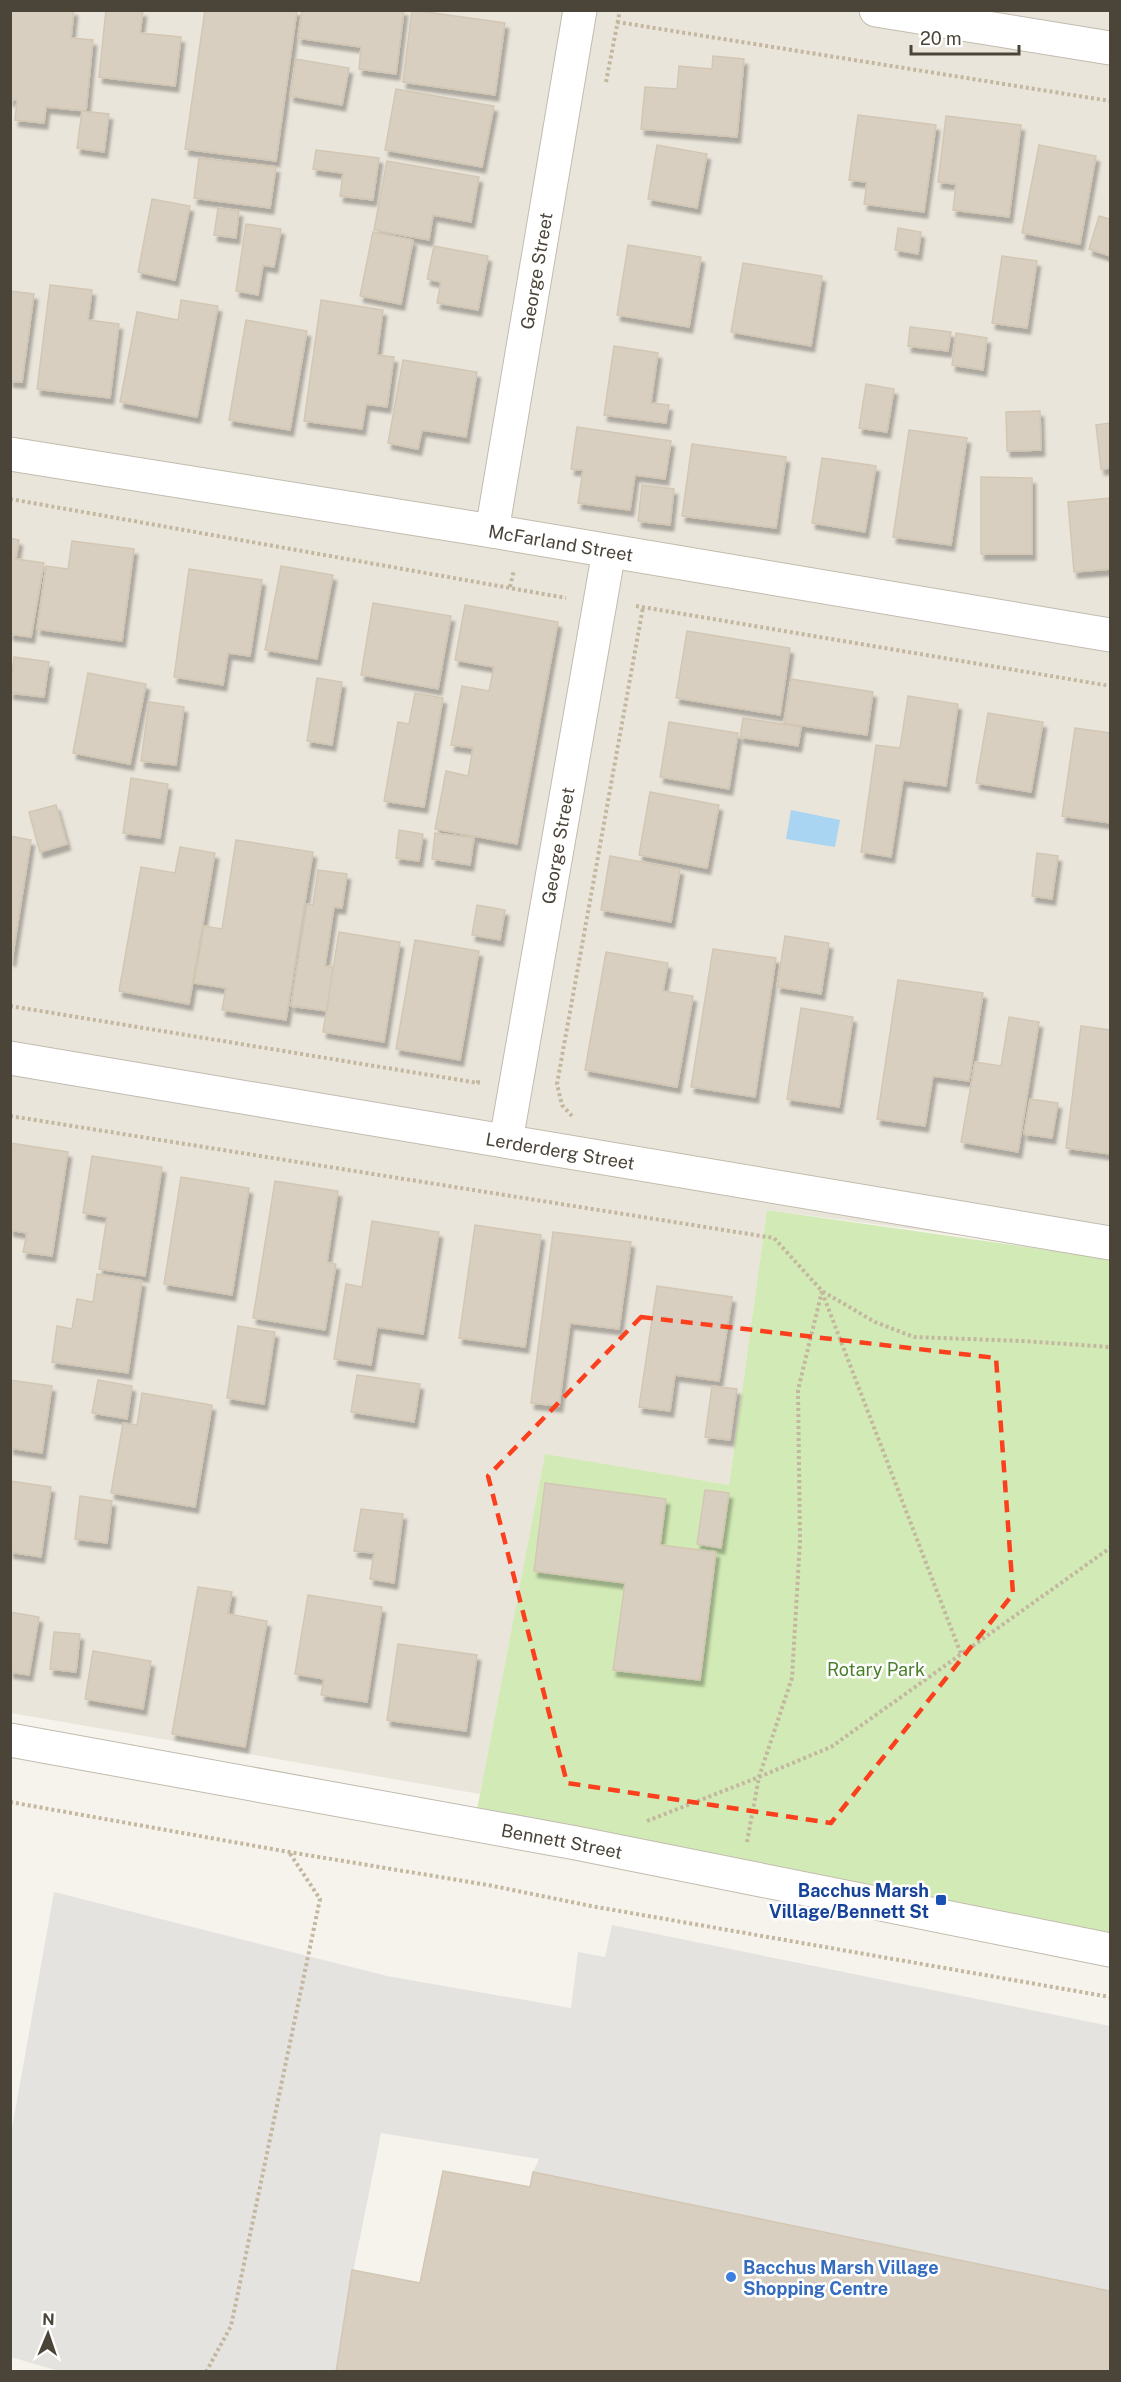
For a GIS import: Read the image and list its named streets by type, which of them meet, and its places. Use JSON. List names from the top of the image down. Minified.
{"streets":{"street":["George Street","McFarland Street","Lerderderg Street","Bennett Street"]},"crossings":[["George Street","McFarland Street"],["George Street","Lerderderg Street"]],"parks":["Rotary Park"],"places":{"transit":["Bacchus Marsh Village/Bennett St"],"other":["Bacchus Marsh Village Shopping Centre"]},"scale_bar":"20 m","north":"top"}
